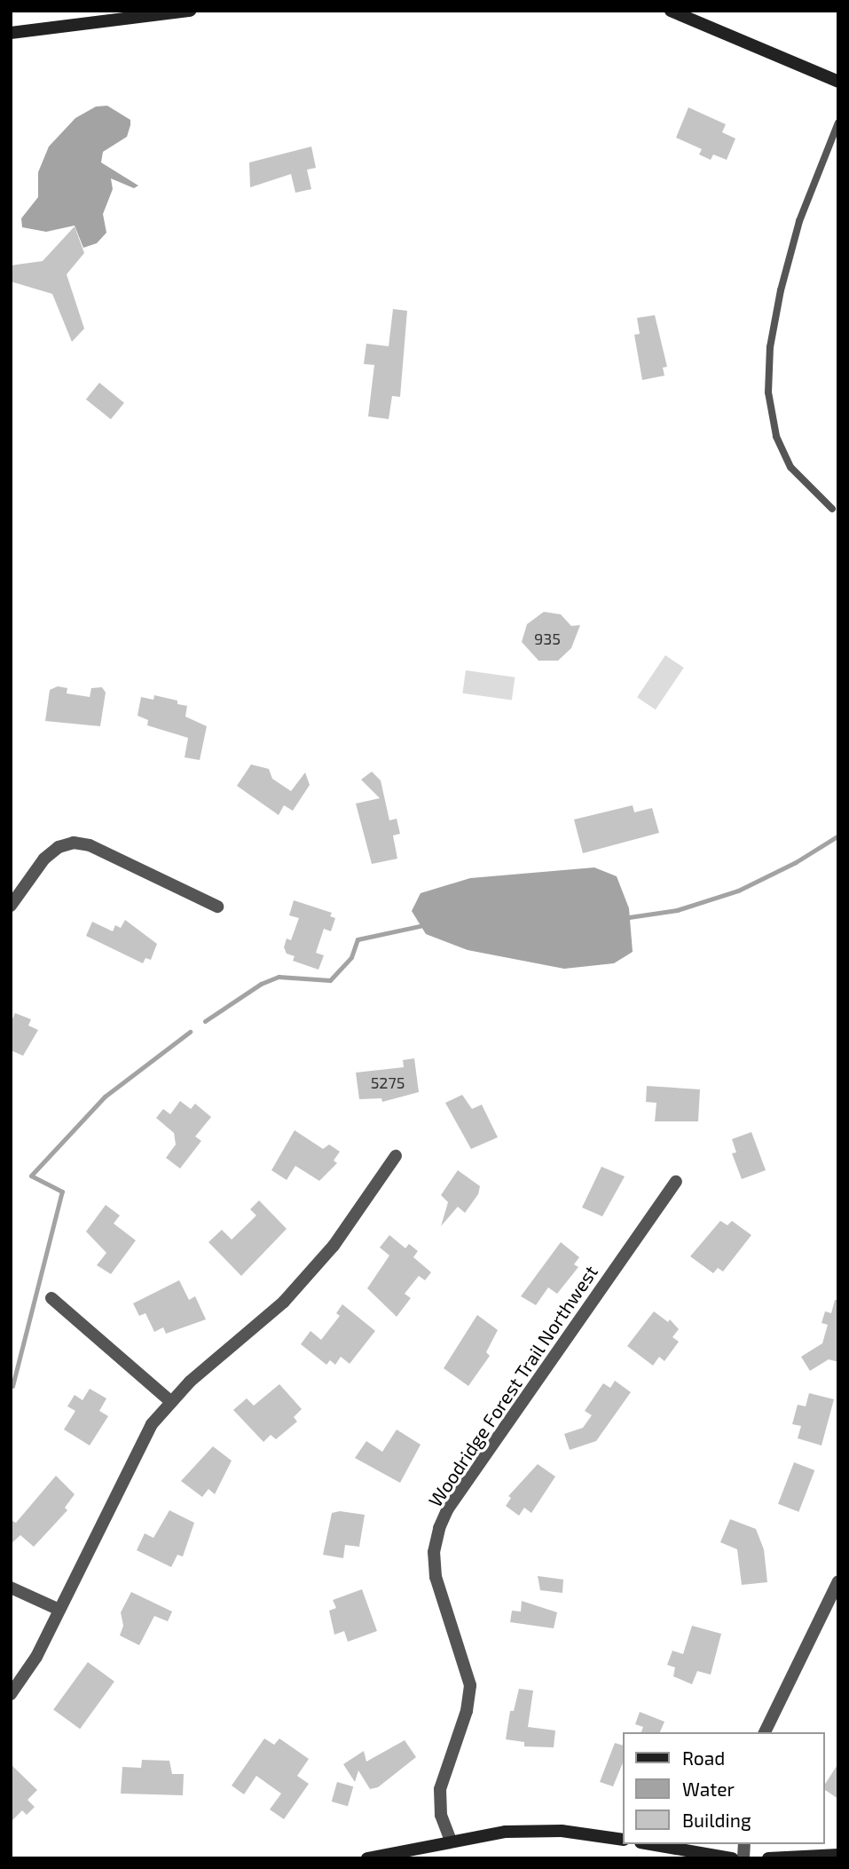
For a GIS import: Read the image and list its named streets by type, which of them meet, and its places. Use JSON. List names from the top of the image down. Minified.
{"streets":{"street":["Woodridge Forest Trail Northwest"]},"house_numbers":["935","5275"],"legend":["Road","Water","Building"]}
